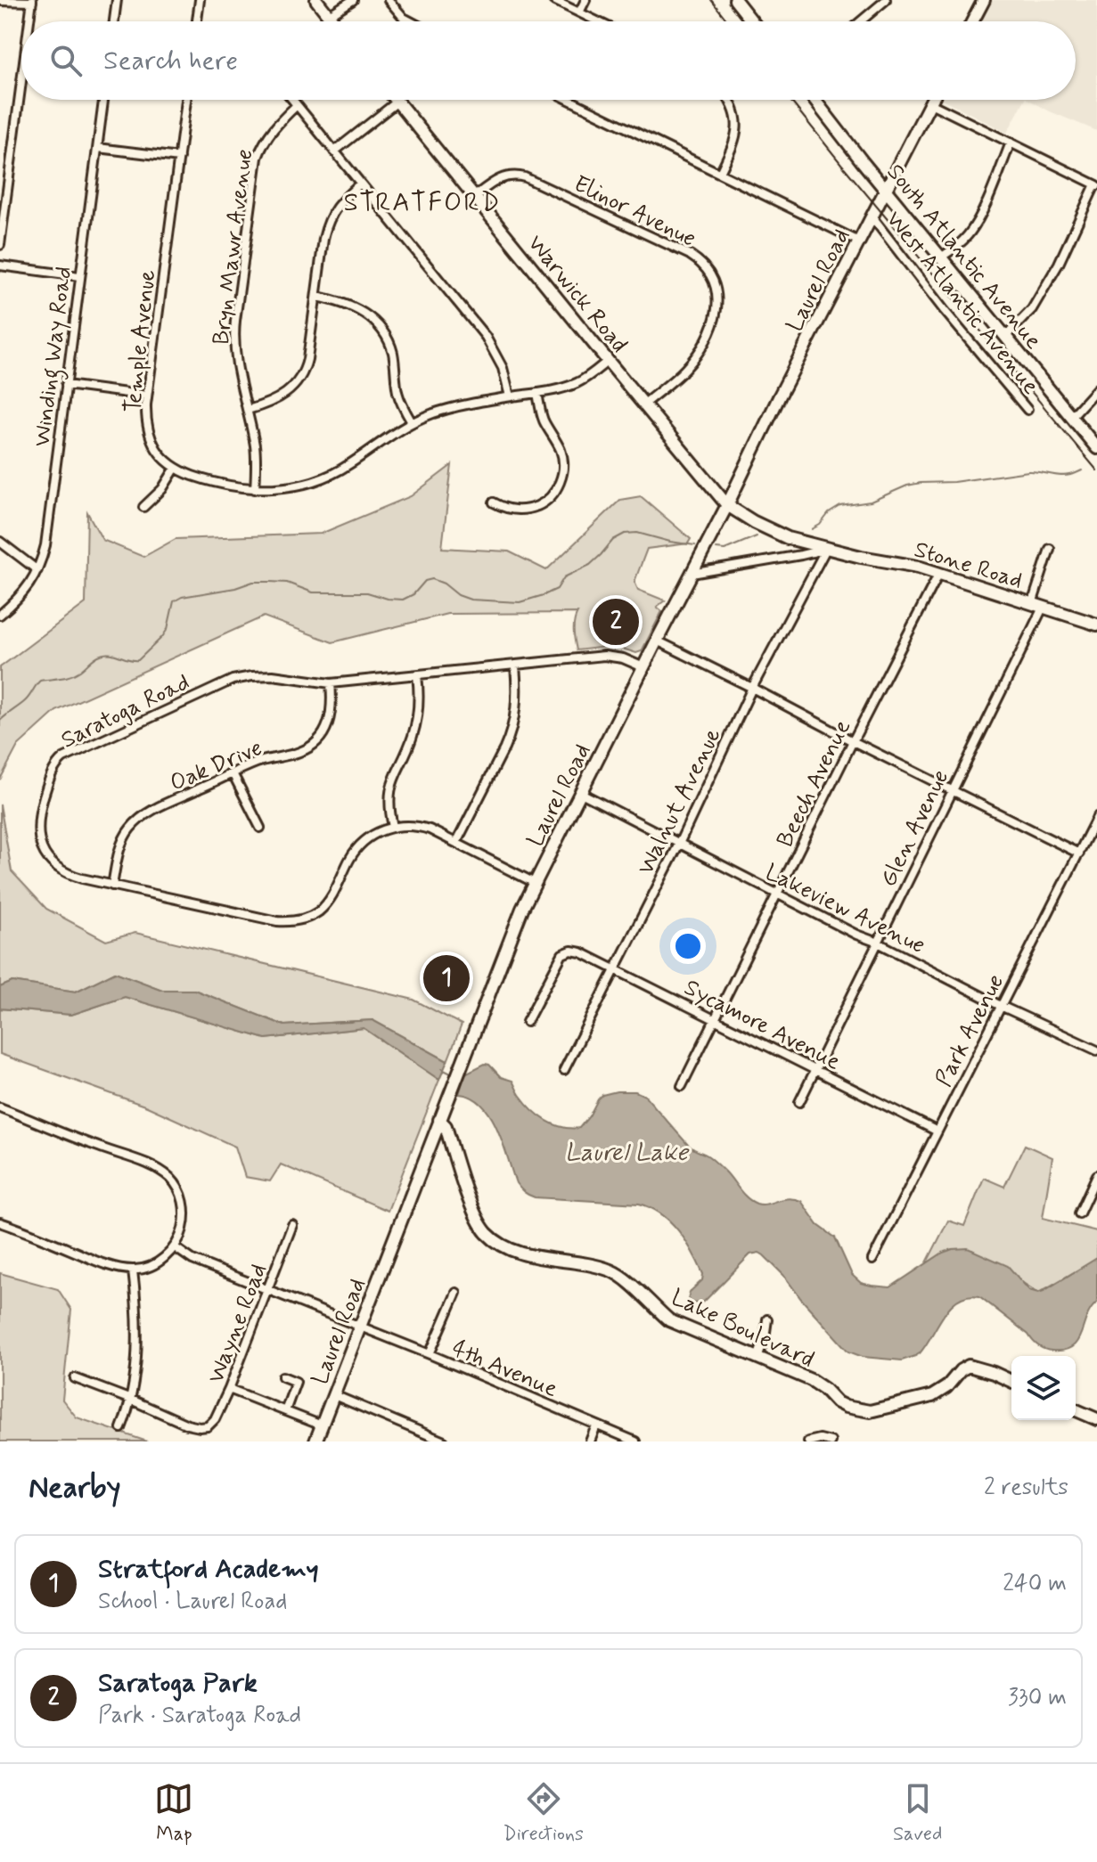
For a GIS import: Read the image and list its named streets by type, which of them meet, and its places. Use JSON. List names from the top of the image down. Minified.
{"streets":{"street":["Elinor Avenue","Bryn Mawr Avenue","South Atlantic Avenue","Laurel Road","Warwick Road","West Atlantic Avenue","Temple Avenue","Winding Way Road","Stone Road","Saratoga Road","Oak Drive","Beech Avenue","Walnut Avenue","Glen Avenue","Lakeview Avenue","Sycamore Avenue","Park Avenue","Wayne Road","Lake Boulevard","4th Avenue"]},"crossings":[["Elinor Avenue","Warwick Road"],["Bryn Mawr Avenue","Temple Avenue"],["South Atlantic Avenue","Laurel Road"],["Laurel Road","Warwick Road"],["Laurel Road","West Atlantic Avenue"],["Laurel Road","Stone Road"],["Laurel Road","Saratoga Road"],["Laurel Road","Lakeview Avenue"],["Laurel Road","Lake Boulevard"],["Laurel Road","4th Avenue"],["Warwick Road","Temple Avenue"],["Warwick Road","Stone Road"],["Stone Road","Beech Avenue"],["Stone Road","Walnut Avenue"],["Stone Road","Glen Avenue"],["Saratoga Road","Oak Drive"],["Beech Avenue","Lakeview Avenue"],["Beech Avenue","Sycamore Avenue"],["Walnut Avenue","Lakeview Avenue"],["Walnut Avenue","Sycamore Avenue"],["Glen Avenue","Lakeview Avenue"],["Glen Avenue","Sycamore Avenue"],["Lakeview Avenue","Park Avenue"],["Sycamore Avenue","Park Avenue"],["Wayne Road","4th Avenue"]],"districts":["STRATFORD"],"water":["Laurel Lake"],"page":{"search":"Search here","pins":["2","1"],"heading":["Nearby","2 results"],"list":[{"mark":"1","name":"Stratford Academy","note":"School · Laurel Road","value":"240 m"},{"mark":"2","name":"Saratoga Park","note":"Park · Saratoga Road","value":"330 m"}],"nav":["Map","Directions","Saved"]}}
